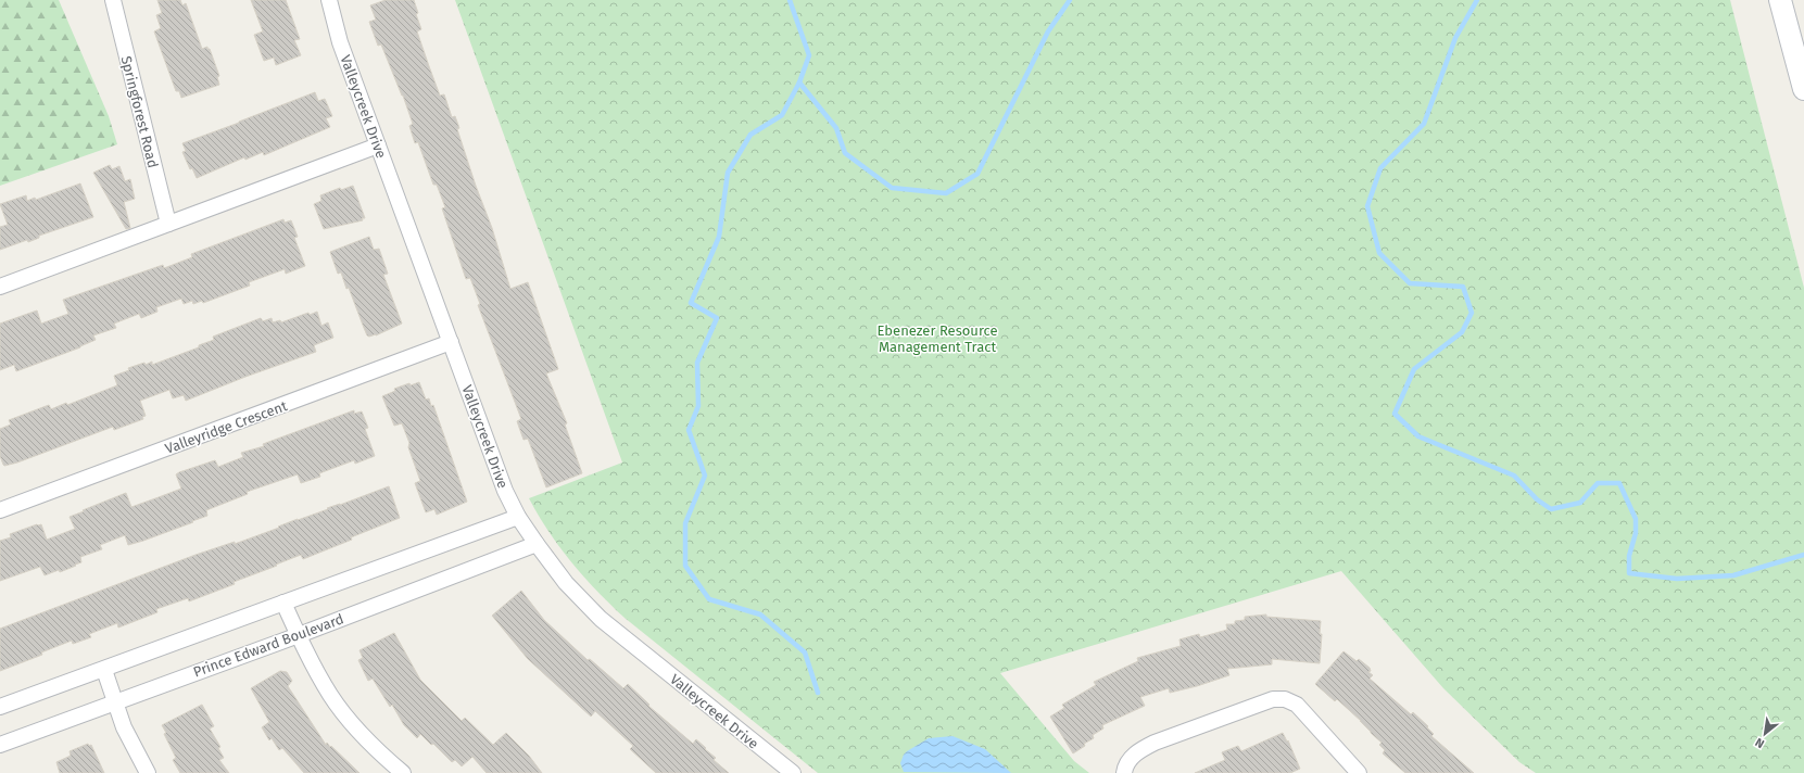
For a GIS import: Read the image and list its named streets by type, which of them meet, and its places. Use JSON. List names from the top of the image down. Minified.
{"streets":{"street":["Valleycreek Drive","Springforest Road","Valleyridge Crescent","Prince Edward Boulevard"]},"crossings":[["Valleycreek Drive","Valleyridge Crescent"],["Valleycreek Drive","Prince Edward Boulevard"]],"parks":["Ebenezer Resource Management Tract"],"north":"bottom left"}
